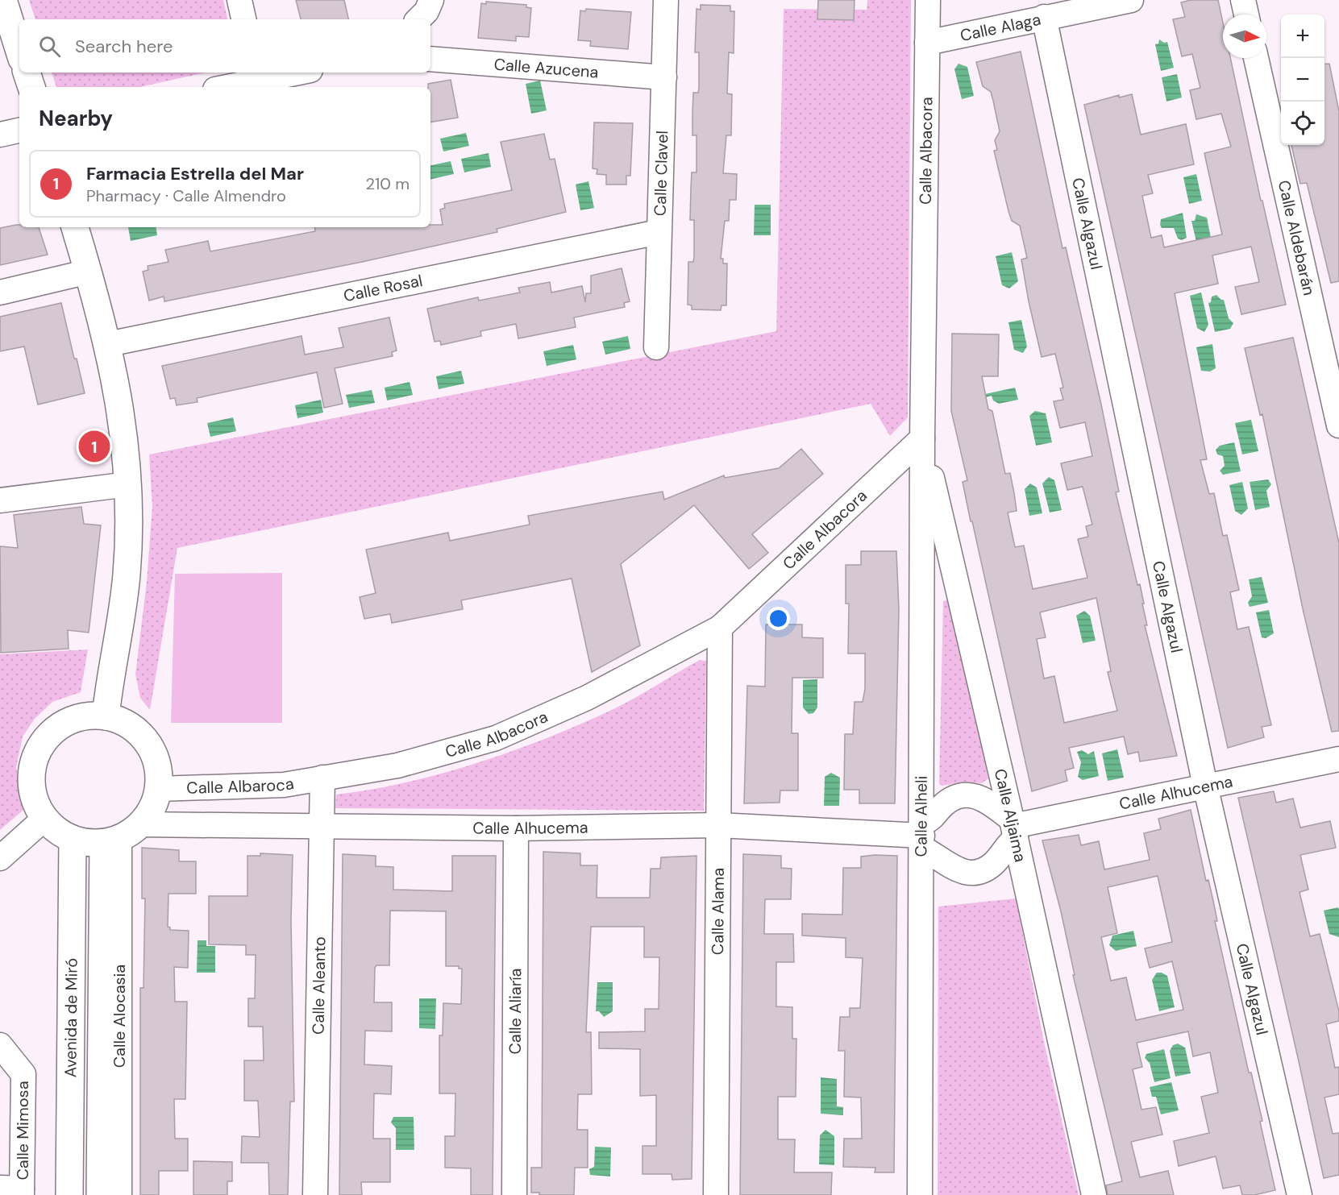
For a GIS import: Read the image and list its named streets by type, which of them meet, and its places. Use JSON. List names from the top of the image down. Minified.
{"streets":{"main road":["Avenida de Miró"],"street":["Calle Alaga","Calle Azucena","Calle Albacora","Calle Clavel","Calle Algazul","Calle Aldebarán","Calle Rosal","Calle Albaroca","Calle Alhucema","Calle Alheli","Calle Aljaima","Calle Alama","Calle Aleanto","Calle Aliaría","Calle Alocasia","Calle Mimosa"]},"crossings":[["Calle Alaga","Calle Albacora"],["Calle Alaga","Calle Algazul"],["Calle Azucena","Calle Clavel"],["Calle Albacora","Calle Albaroca"],["Calle Albacora","Calle Alheli"],["Calle Albacora","Calle Aljaima"],["Calle Albacora","Calle Alama"],["Calle Albacora","Calle Aleanto"],["Calle Clavel","Calle Rosal"],["Calle Algazul","Calle Alhucema"],["Calle Albaroca","Calle Alhucema"],["Calle Albaroca","Calle Aleanto"],["Calle Albaroca","Calle Alocasia"],["Calle Albaroca","Avenida de Miró"],["Calle Alhucema","Calle Alheli"],["Calle Alhucema","Calle Aljaima"],["Calle Alhucema","Calle Alama"],["Calle Alhucema","Calle Aleanto"],["Calle Alhucema","Calle Aliaría"],["Calle Alhucema","Calle Alocasia"],["Calle Alhucema","Avenida de Miró"],["Calle Alheli","Calle Aljaima"],["Calle Alocasia","Avenida de Miró"]],"north":"right","page":{"map_buttons":["+","−"],"search":"Search here","heading":"Nearby","list":[{"mark":"1","name":"Farmacia Estrella del Mar","note":"Pharmacy · Calle Almendro","value":"210 m"}],"pins":"1"}}
